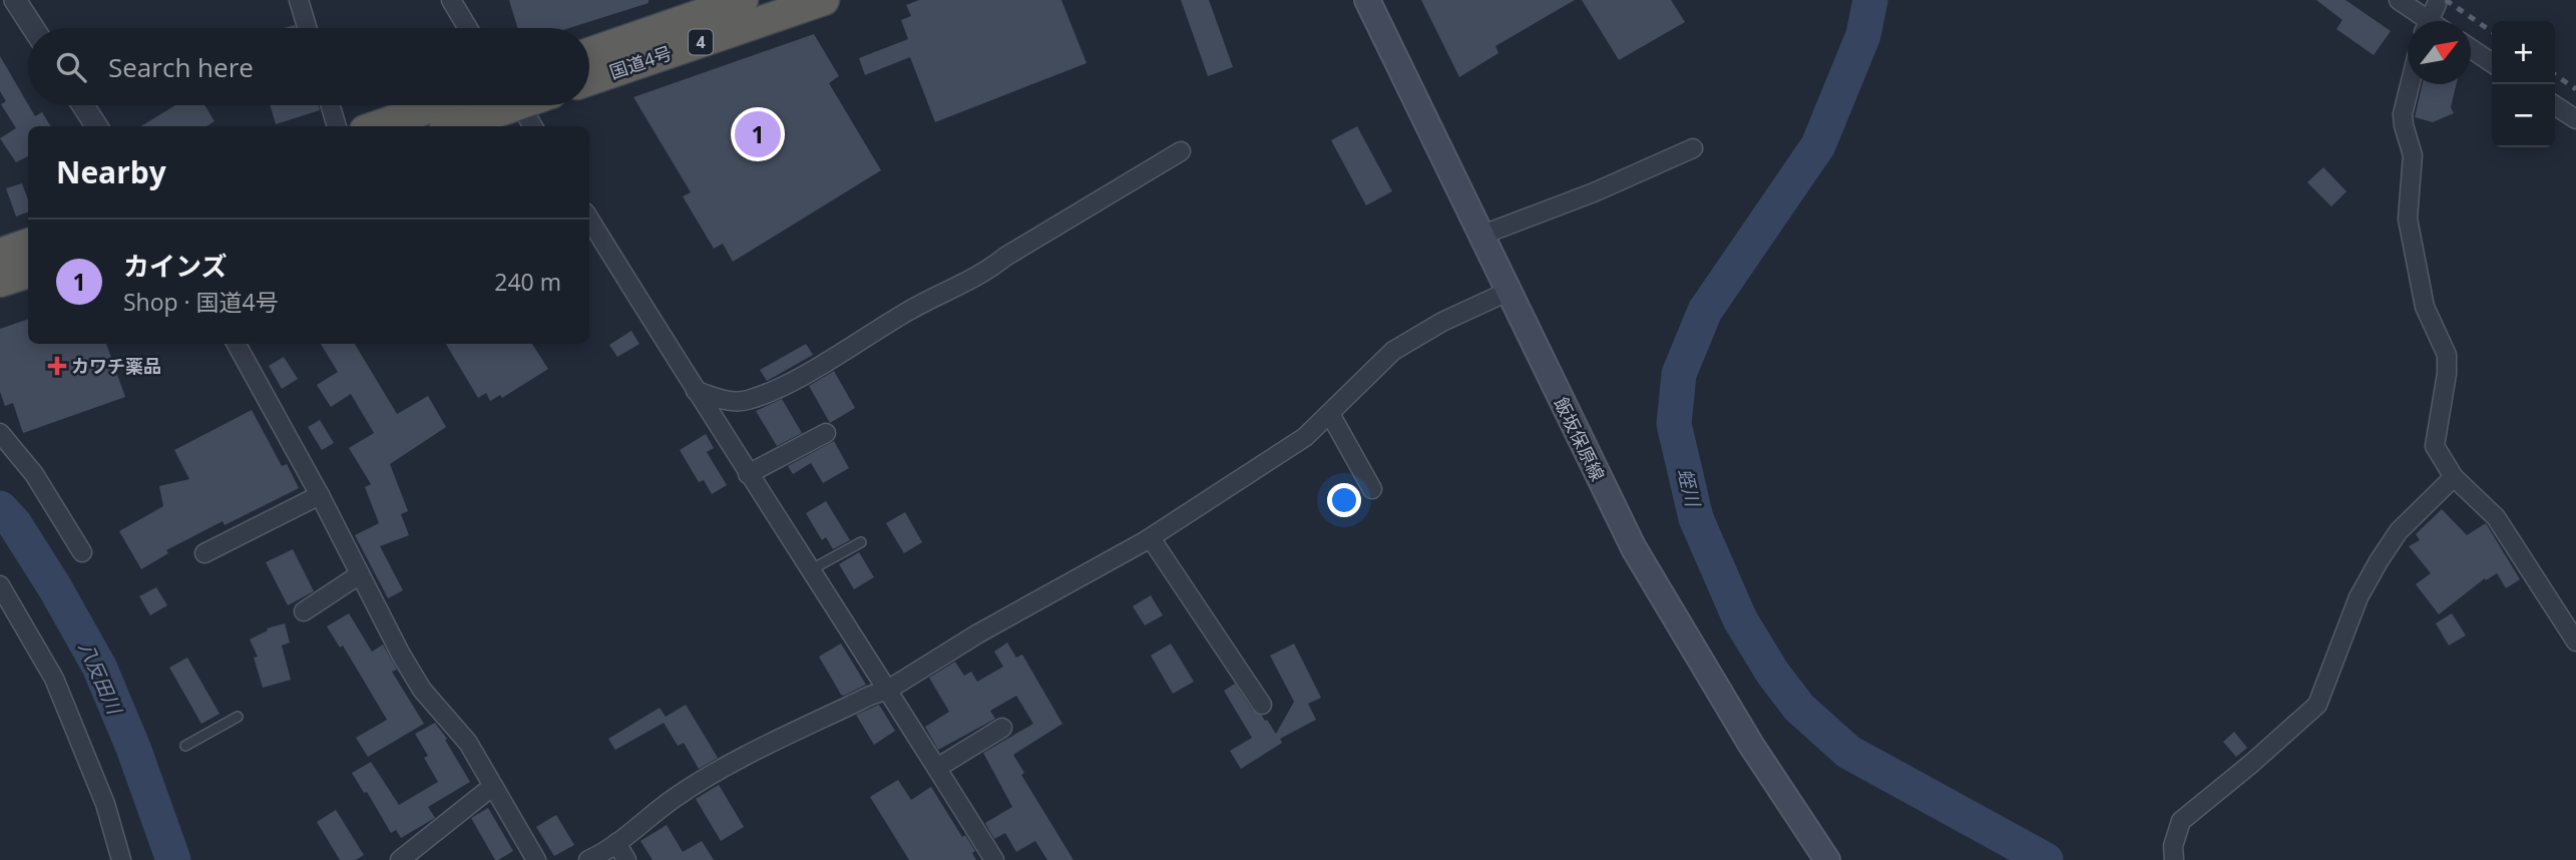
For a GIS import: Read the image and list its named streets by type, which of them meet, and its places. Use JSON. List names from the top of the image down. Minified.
{"streets":{"highway":["4","国道4号"],"main road":["飯坂保原線"]},"water":["蛭川","八反田川"],"places":{"health":["カワチ薬品"]},"north":"top right","page":{"map_buttons":["+","−"],"search":"Search here","pins":"1","heading":"Nearby","list":[{"mark":"1","name":"カインズ","note":"Shop · 国道4号","value":"240 m"}]}}
